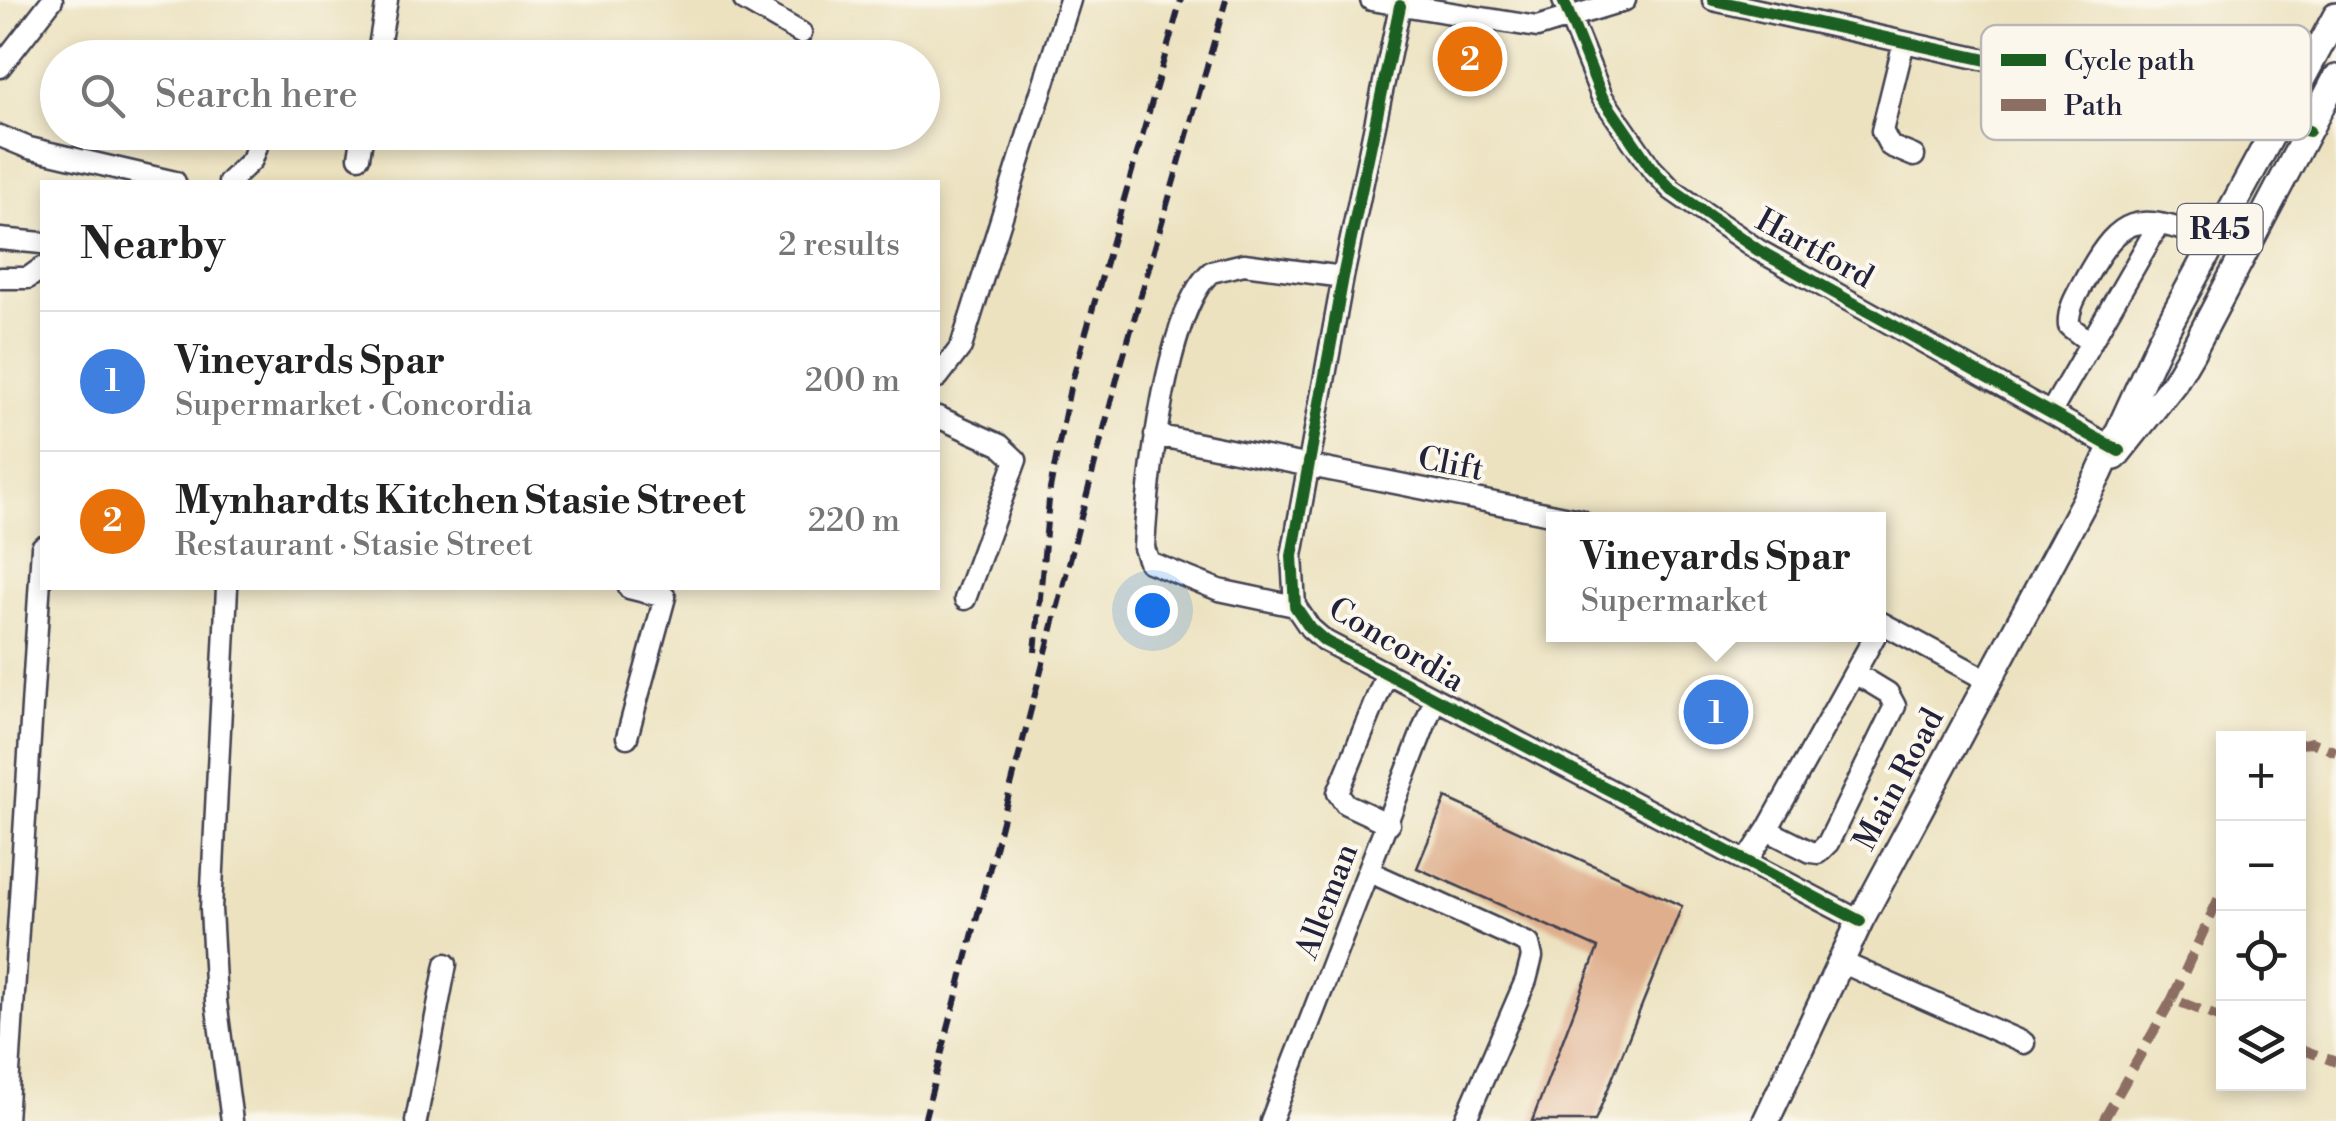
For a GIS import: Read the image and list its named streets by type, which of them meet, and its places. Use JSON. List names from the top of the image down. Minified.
{"streets":{"main road":["R45","Main Road"],"street":["Hartford","Clift","Concordia","Alleman"]},"crossings":[["Hartford","Main Road"],["Clift","Concordia"],["Concordia","Main Road"],["Concordia","Alleman"]],"legend":["Cycle path","Path"],"page":{"pins":["2","1"],"search":"Search here","heading":["Nearby","2 results"],"list":[{"mark":"1","name":"Vineyards Spar","note":"Supermarket · Concordia","value":"200 m"},{"mark":"2","name":"Mynhardts Kitchen Stasie Street","note":"Restaurant · Stasie Street","value":"220 m"}],"popup":["Vineyards Spar","Supermarket"],"map_buttons":["+","−"]}}
